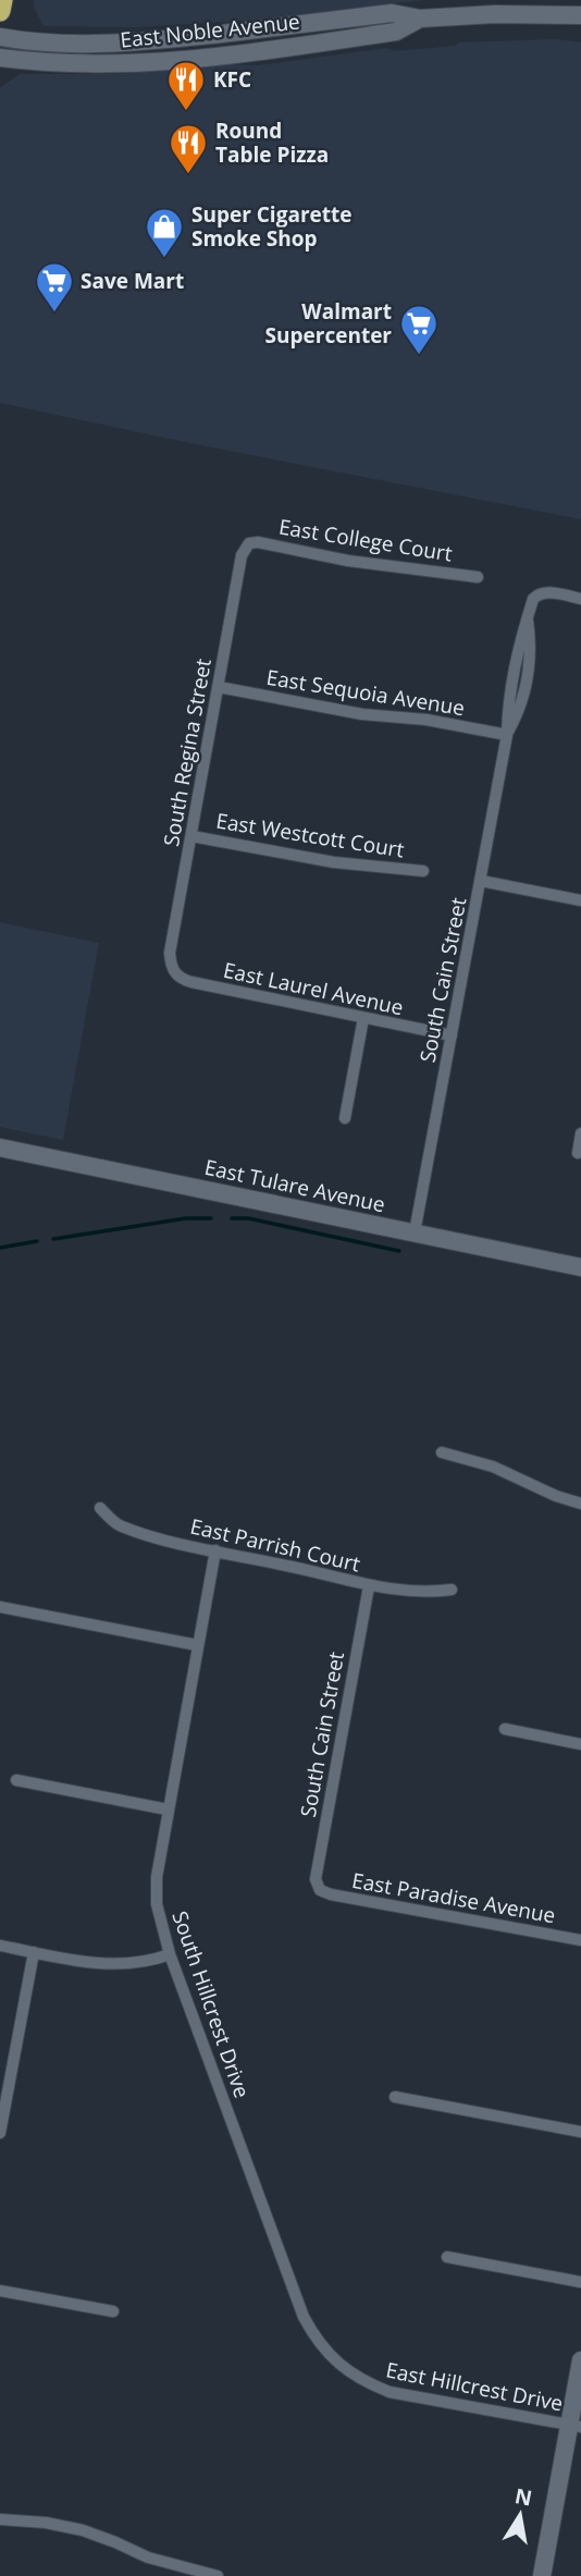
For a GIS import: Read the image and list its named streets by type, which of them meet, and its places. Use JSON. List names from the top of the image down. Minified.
{"streets":{"street":["East Noble Avenue","East College Court","East Sequoia Avenue","South Regina Street","East Westcott Court","South Cain Street","East Laurel Avenue","East Tulare Avenue","East Parrish Court","East Paradise Avenue","South Hillcrest Drive","East Hillcrest Drive"]},"crossings":[["East College Court","South Regina Street"],["East Sequoia Avenue","South Regina Street"],["East Sequoia Avenue","South Cain Street"],["South Regina Street","East Westcott Court"],["South Regina Street","East Laurel Avenue"],["South Cain Street","East Laurel Avenue"],["South Cain Street","East Tulare Avenue"],["South Cain Street","East Parrish Court"],["South Cain Street","East Paradise Avenue"],["East Parrish Court","South Hillcrest Drive"],["South Hillcrest Drive","East Hillcrest Drive"]],"places":{"restaurant":["KFC","Round Table Pizza"],"shop":["Super Cigarette Smoke Shop"],"supermarket":["Save Mart","Walmart Supercenter"]},"north":"top"}
